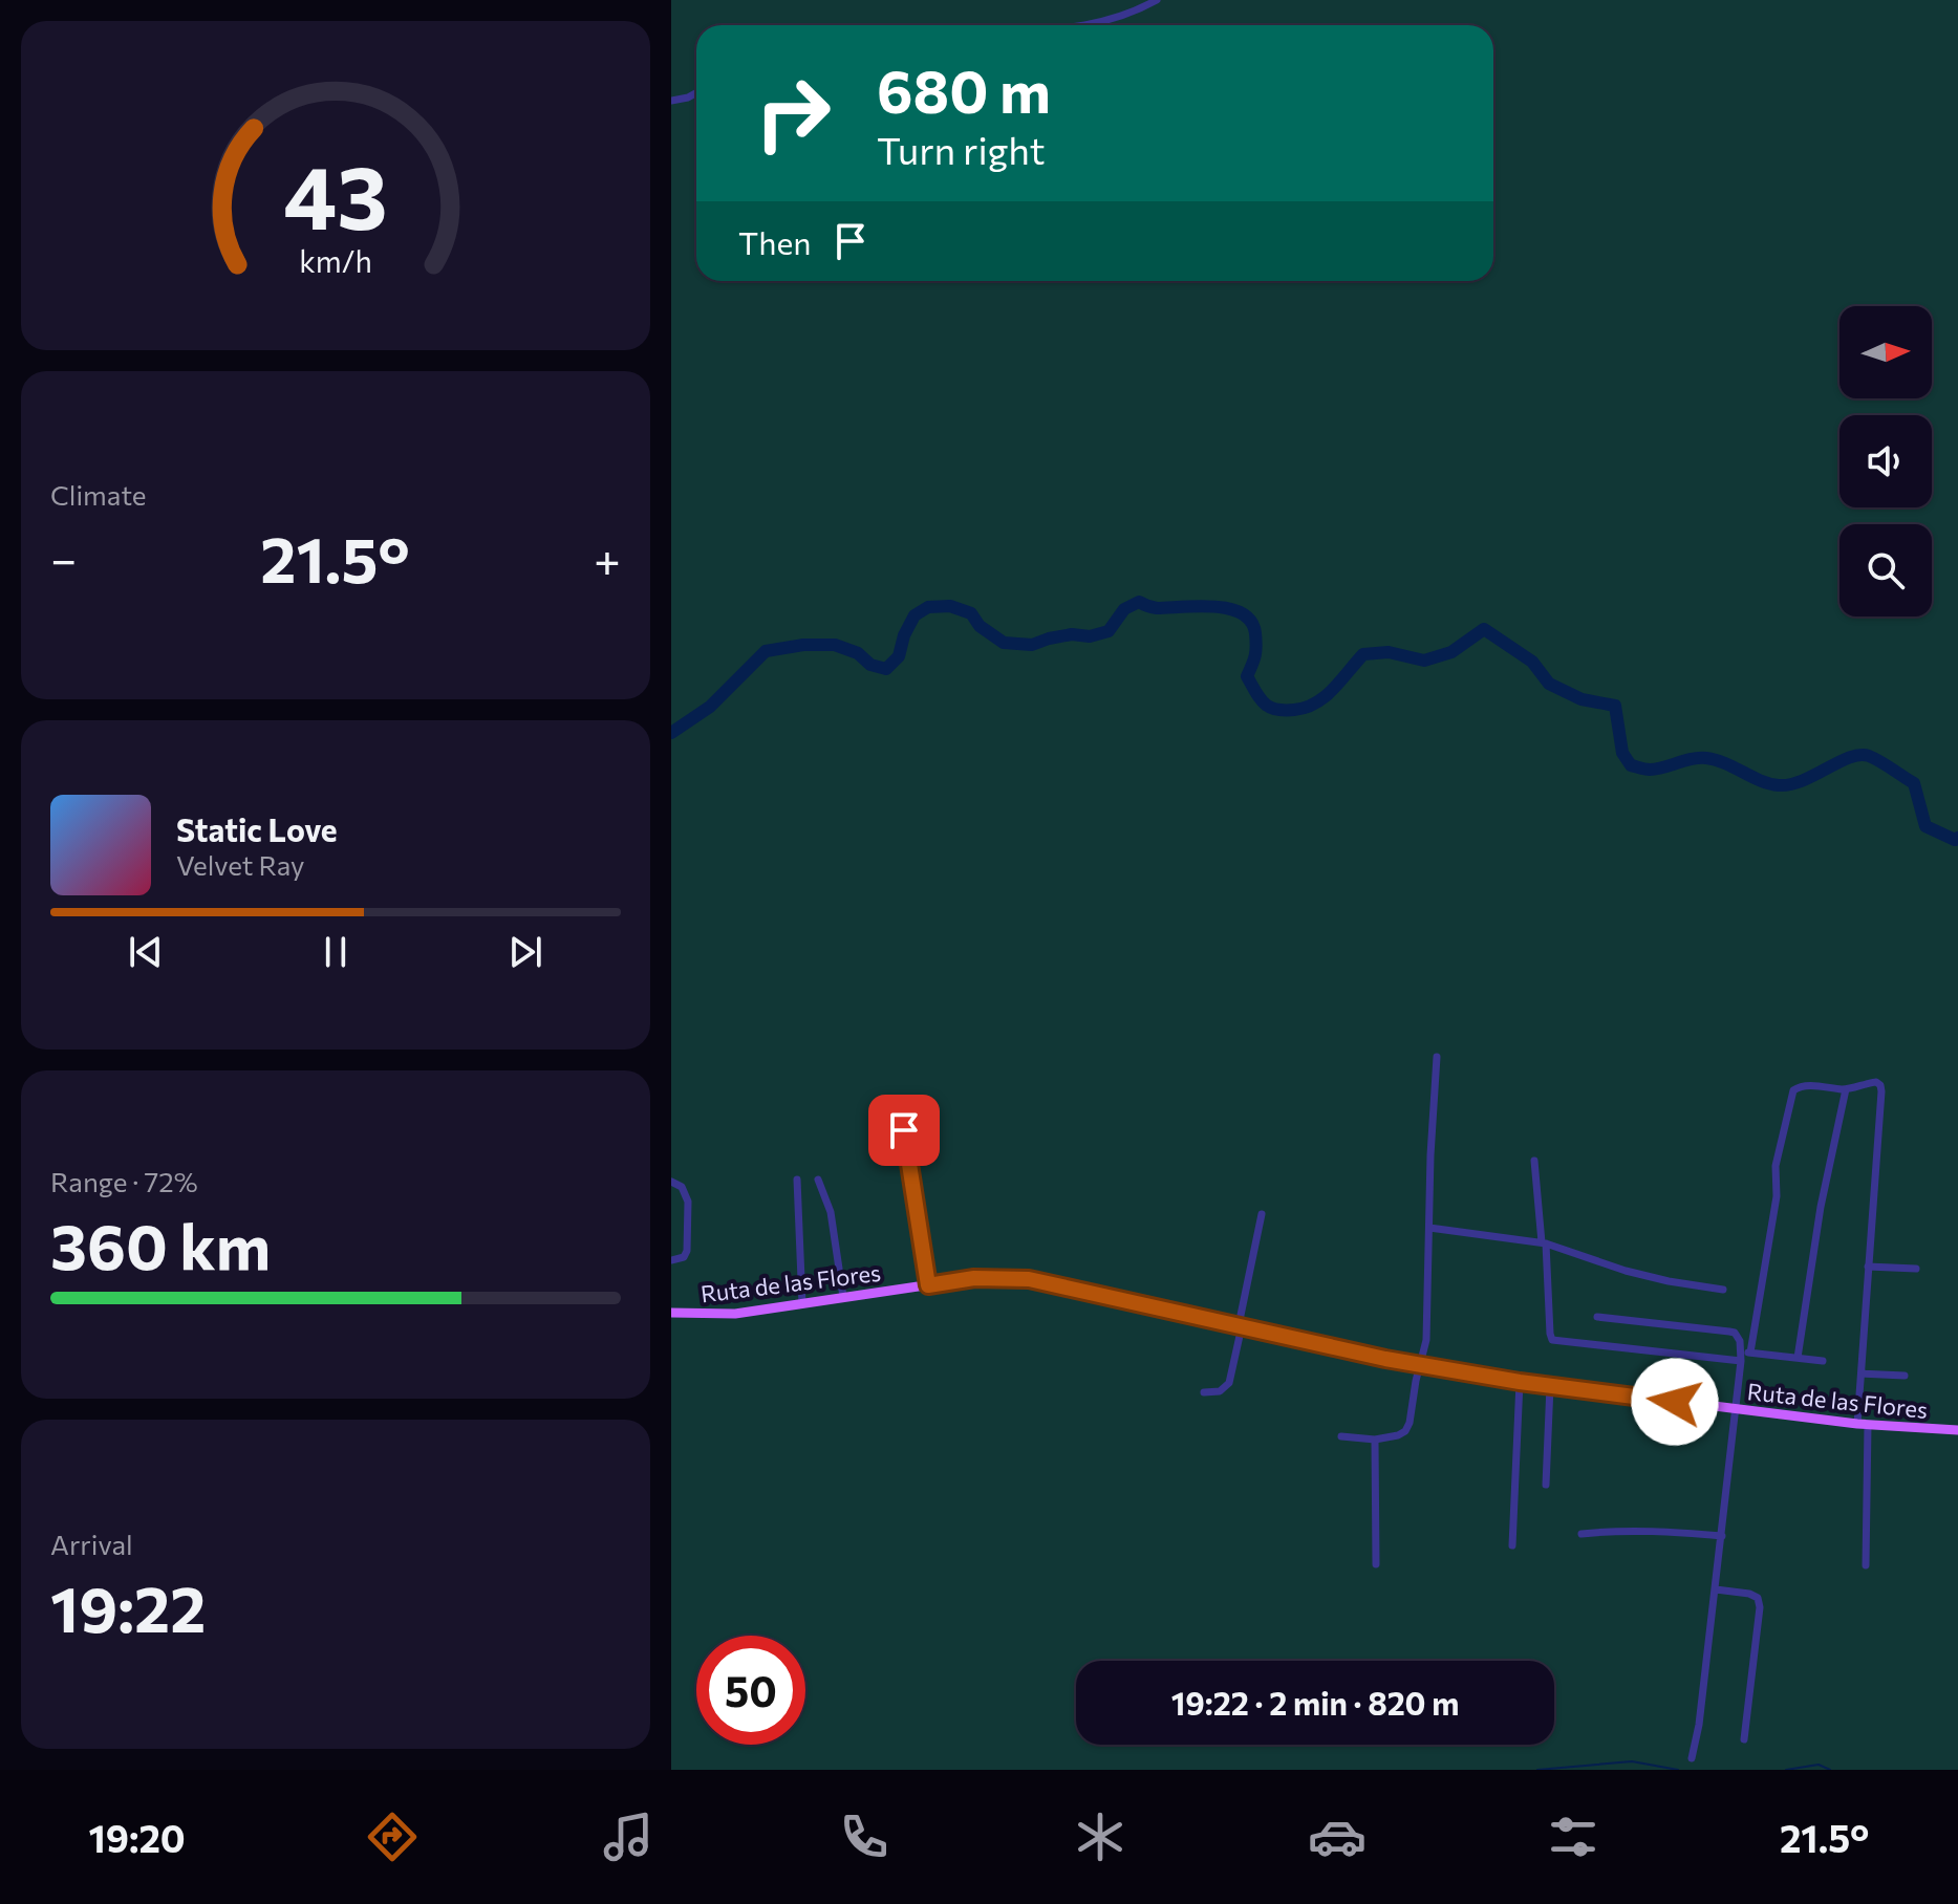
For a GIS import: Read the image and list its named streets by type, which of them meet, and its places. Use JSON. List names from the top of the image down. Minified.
{"streets":{"main road":["Ruta de las Flores"]},"north":"right","page":{"turn":["680 m","Turn right"],"then":"Then","tile":["Climate",["Range · 72%","360 km"],["Arrival","19:22"]],"heat":["−","21.5°","+"],"song":["Static Love","Velvet Ray"],"limit":"50","trip":"19:22 · 2 min · 820 m","tabs":["19:20","21.5°"],"gauge":["43","km/h"]}}
